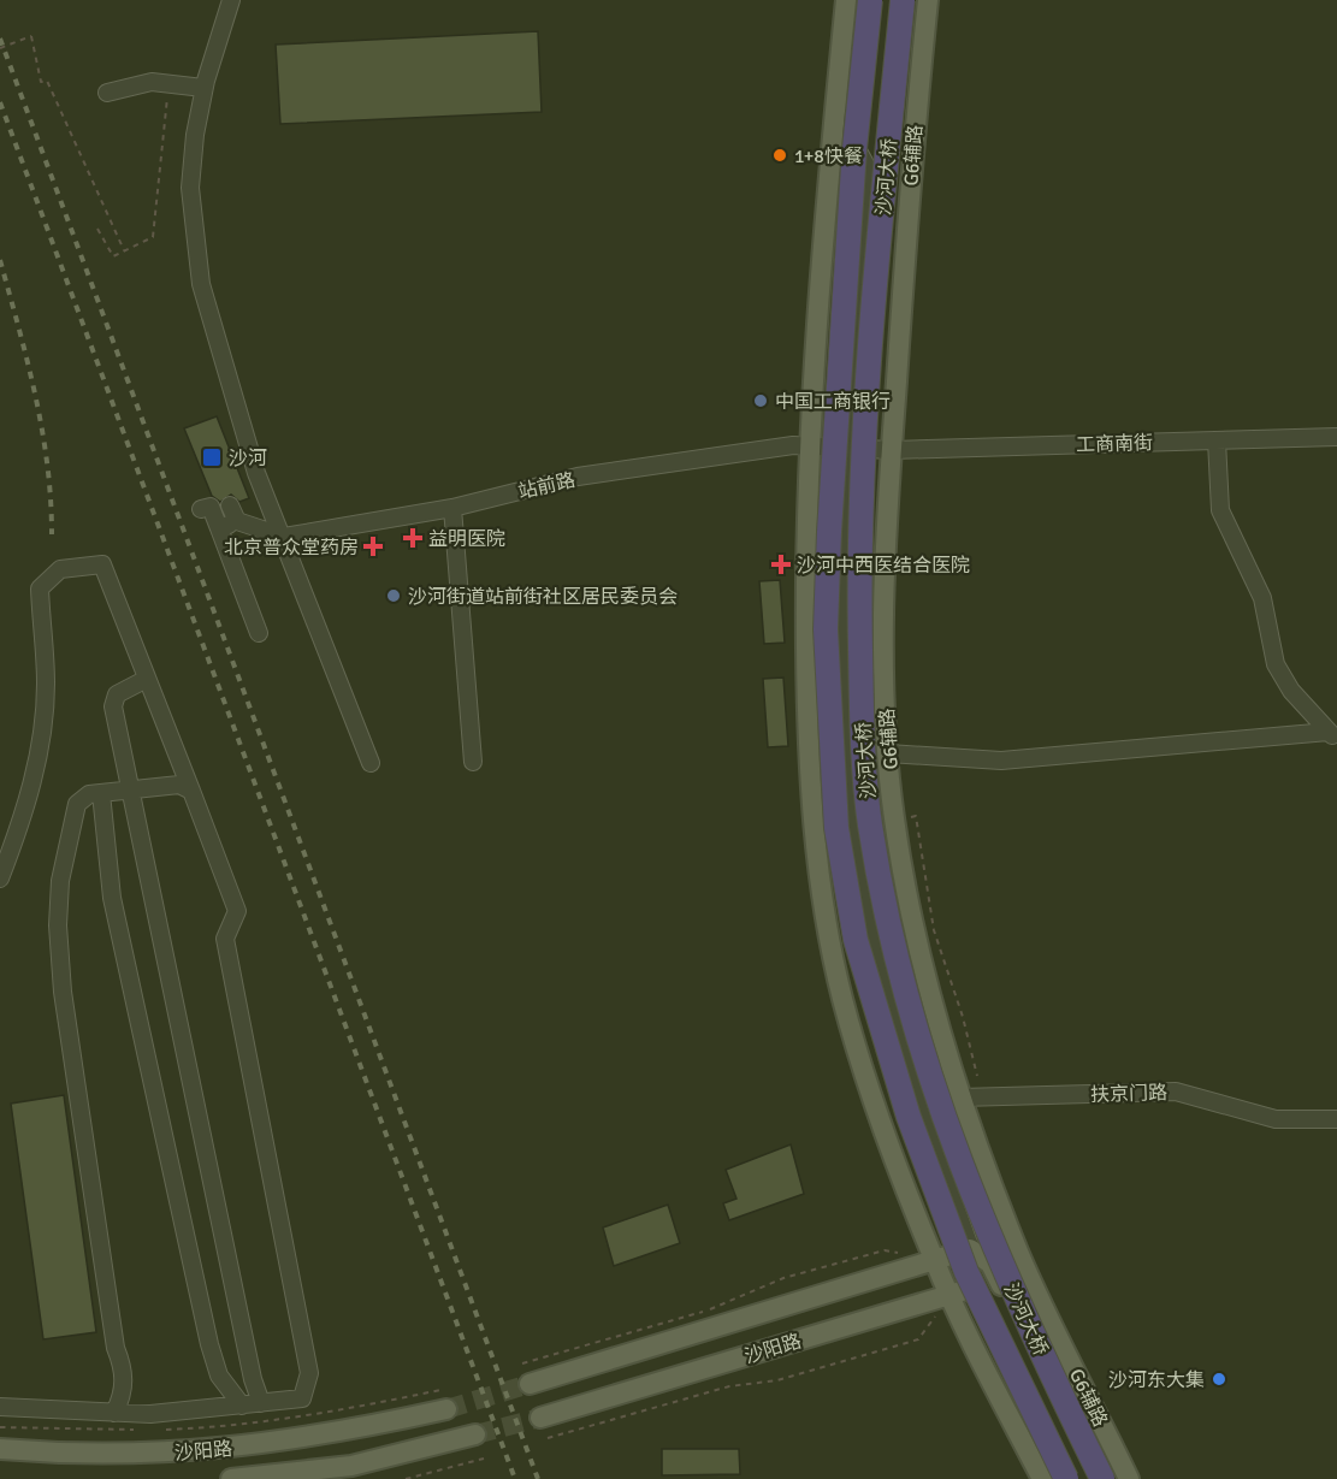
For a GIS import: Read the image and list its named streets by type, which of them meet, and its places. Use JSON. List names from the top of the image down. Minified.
{"streets":{"highway":["沙河大桥"],"main road":["G6辅路","沙阳路"],"street":["工商南街","站前路","扶京门路"]},"crossings":[["G6辅路","工商南街"],["G6辅路","扶京门路"],["工商南街","站前路"]],"places":{"other":["1+8快餐","中国工商银行","沙河街道站前街社区居民委员会","沙河东大集"],"transit":["沙河"],"health":["益明医院","北京普众堂药房","沙河中西医结合医院"]}}
